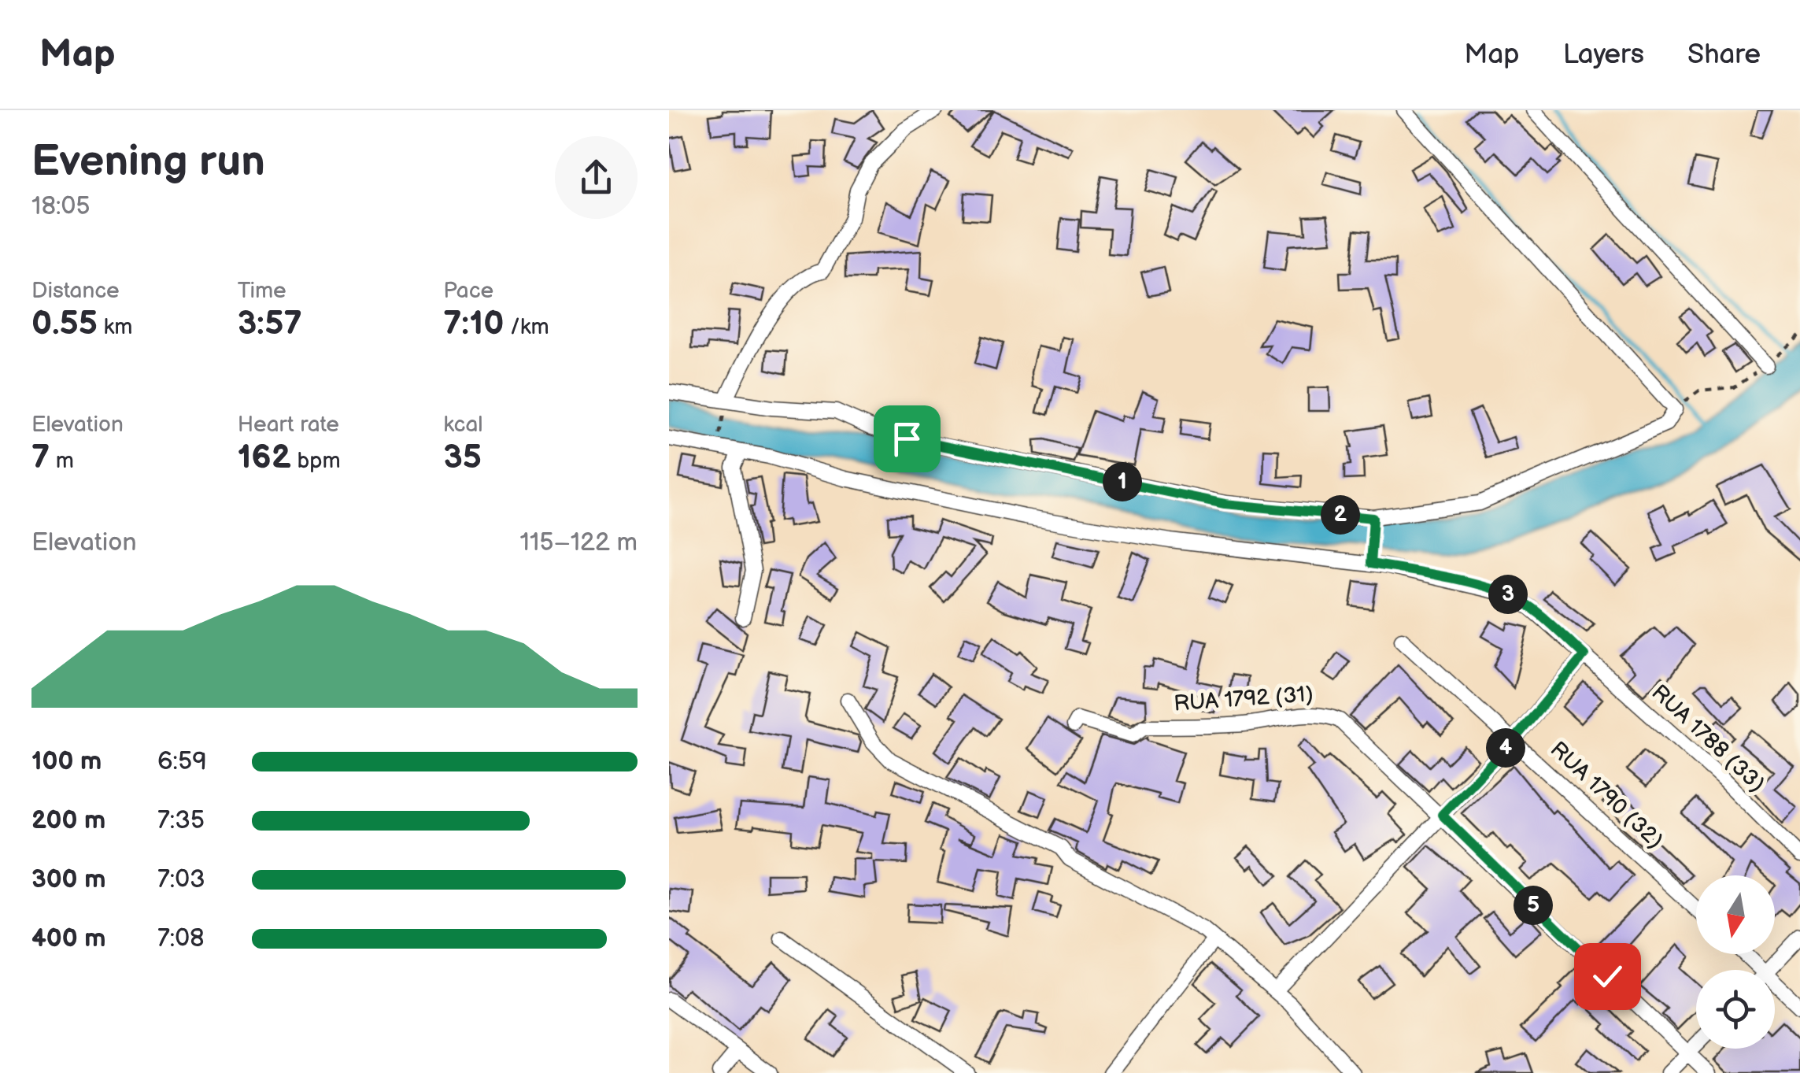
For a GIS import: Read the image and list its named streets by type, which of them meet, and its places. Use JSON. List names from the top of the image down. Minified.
{"streets":{"street":["RUA 1792 (31)","RUA 1788 (33)","RUA 1790 (32)"]},"north":"bottom","page":{"header":"Map","nav":["Map","Layers","Share"],"heading":["Evening run","18:05"],"stats":[["Distance","0.55 km"],["Time","3:57"],["Pace","7:10 /km"],["Elevation","7 m"],["Heart rate","162 bpm"],["kcal","35"]],"pins":["1","2","3","4","5"],"chart":["Elevation","115–122 m"],"list":[{"name":"100 m","note":"6:59"},{"name":"200 m","note":"7:35"},{"name":"300 m","note":"7:03"},{"name":"400 m","note":"7:08"}]}}
